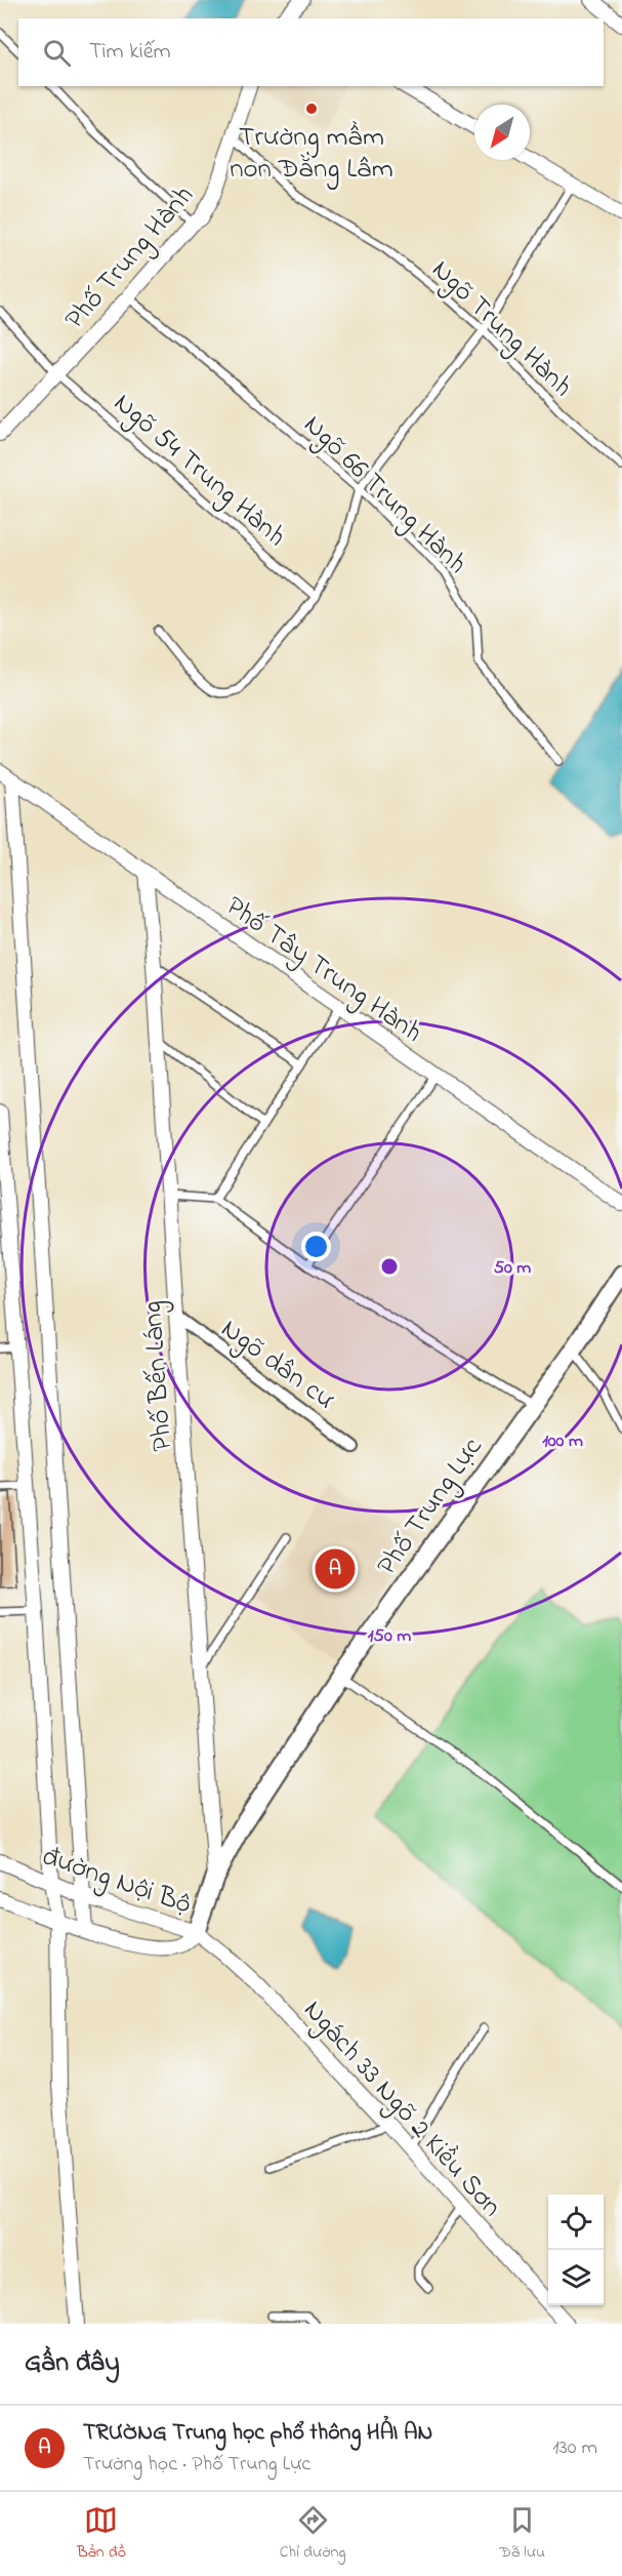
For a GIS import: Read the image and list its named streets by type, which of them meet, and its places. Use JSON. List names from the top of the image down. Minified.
{"streets":{"street":["Phố Trung Hành","Phố Tây Trung Hành","Ngõ dân cư","Phố Bến Láng","Phố Trung Lực","đường Nội Bộ","Ngách 33 Ngõ 2 Kiều Sơn"],"lane":["Ngõ Trung Hành","Ngõ 54 Trung Hành","Ngõ 66 Trung Hành"]},"crossings":[["Phố Trung Hành","Ngõ Trung Hành"],["Phố Trung Hành","Ngõ 54 Trung Hành"],["Phố Trung Hành","Ngõ 66 Trung Hành"],["Phố Tây Trung Hành","Phố Bến Láng"],["Ngõ dân cư","Phố Bến Láng"],["Phố Bến Láng","Phố Trung Lực"],["Phố Trung Lực","đường Nội Bộ"],["Phố Trung Lực","Ngách 33 Ngõ 2 Kiều Sơn"],["đường Nội Bộ","Ngách 33 Ngõ 2 Kiều Sơn"]],"places":["Trường mầm non Đằng Lâm"],"north":"bottom left","page":{"search":"Tìm kiếm","pins":"A","heading":"Gần đây","list":[{"mark":"A","name":"TRƯỜNG Trung học phổ thông HẢI AN","note":"Trường học · Phố Trung Lực","value":"130 m"}],"nav":["Bản đồ","Chỉ đường","Đã lưu"]},"rings":["50 m","100 m","150 m"]}
